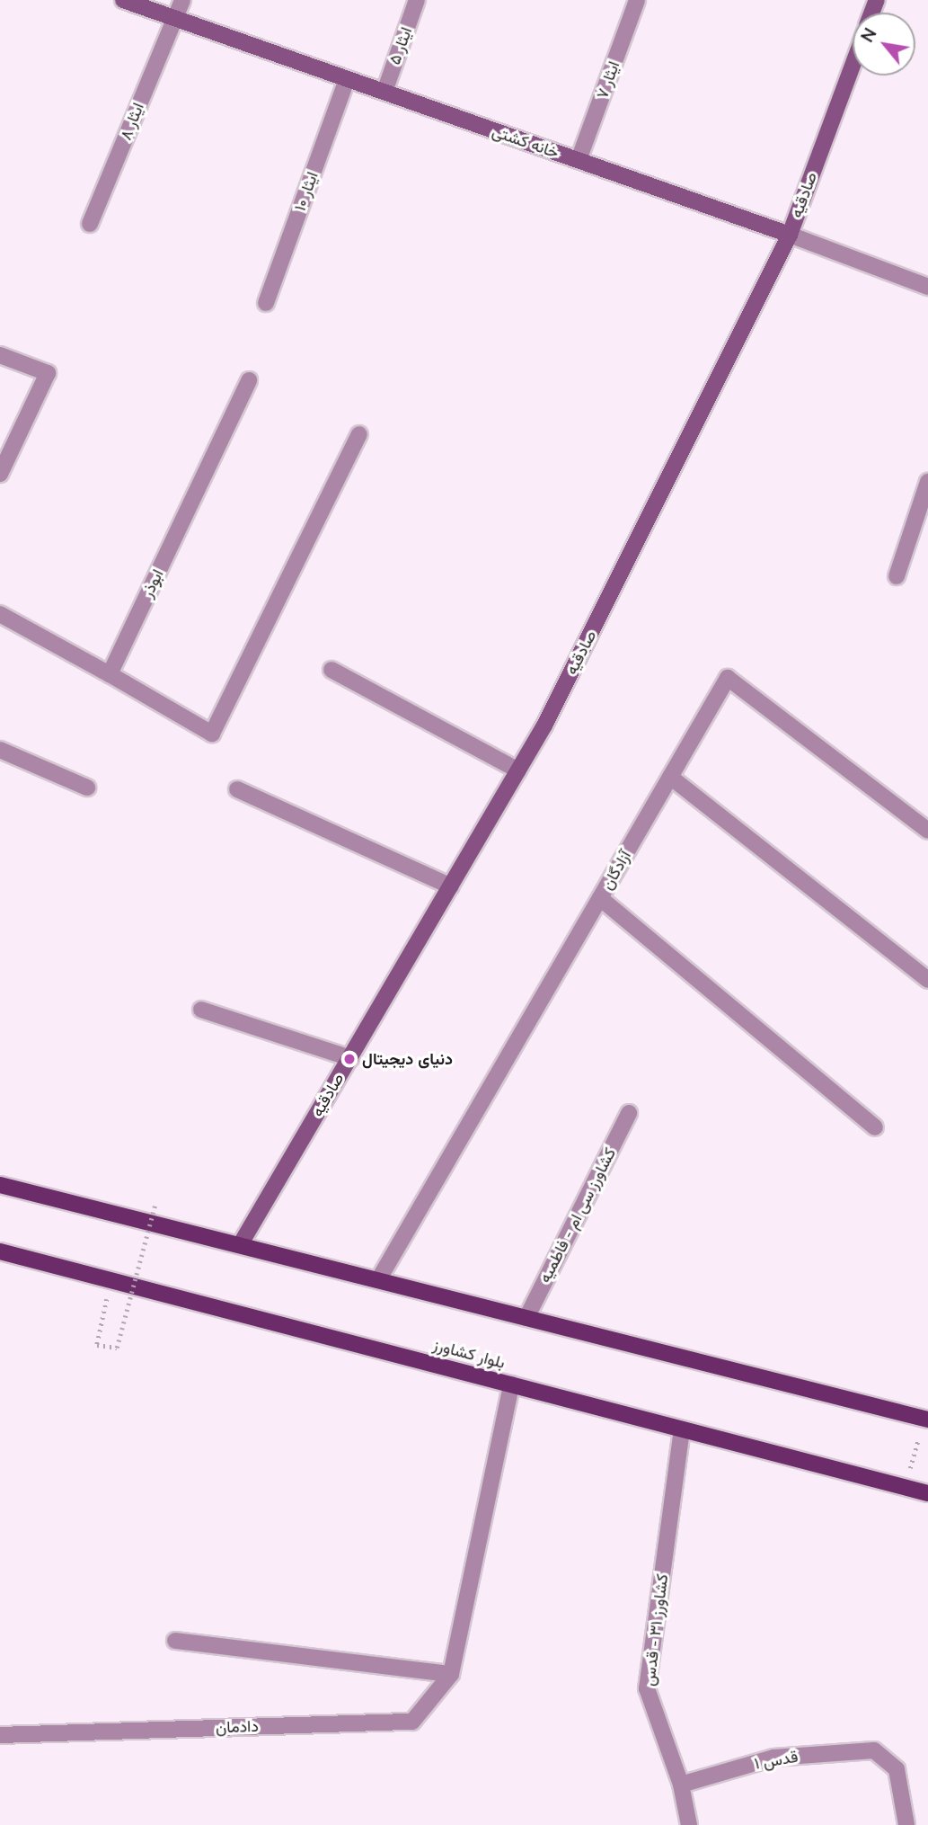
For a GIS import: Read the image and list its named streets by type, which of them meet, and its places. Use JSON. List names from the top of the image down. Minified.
{"streets":{"main road":["بلوار کشاورز"],"street":["ایثار ۵","ایثار ۷","ایثار ۸","خانه کشتی","ایثار ۱۰","صادقیه","ابوذر","آزادگان","کشاورز سی ام - فاطمیه","کشاورز ۳۱ - قدس","دادمان","قدس ۱"]},"crossings":[["ایثار ۵","خانه کشتی"],["ایثار ۷","خانه کشتی"],["ایثار ۸","خانه کشتی"],["خانه کشتی","ایثار ۱۰"],["خانه کشتی","صادقیه"],["بلوار کشاورز","کشاورز ۳۱ - قدس"],["بلوار کشاورز","دادمان"],["کشاورز ۳۱ - قدس","قدس ۱"]],"places":["دنیای دیجیتال"],"north":"top left"}
